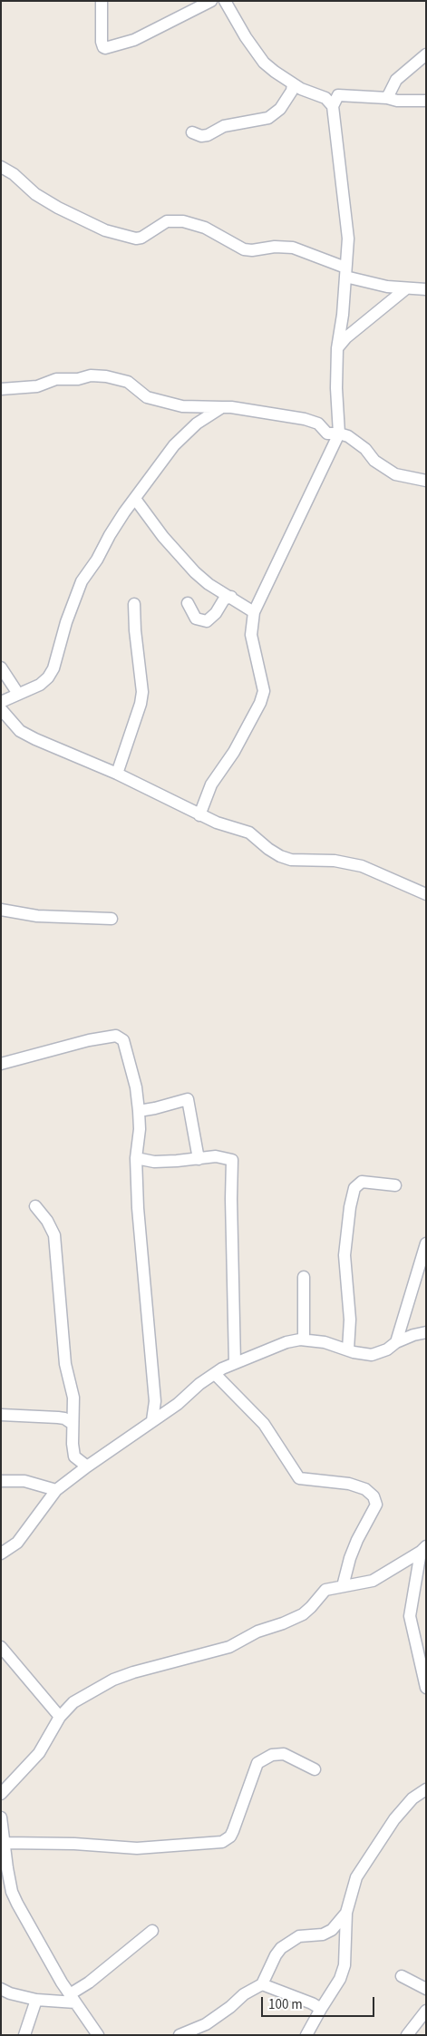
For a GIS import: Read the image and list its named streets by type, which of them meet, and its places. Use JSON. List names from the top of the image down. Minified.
{"scale_bar":"100 m"}
